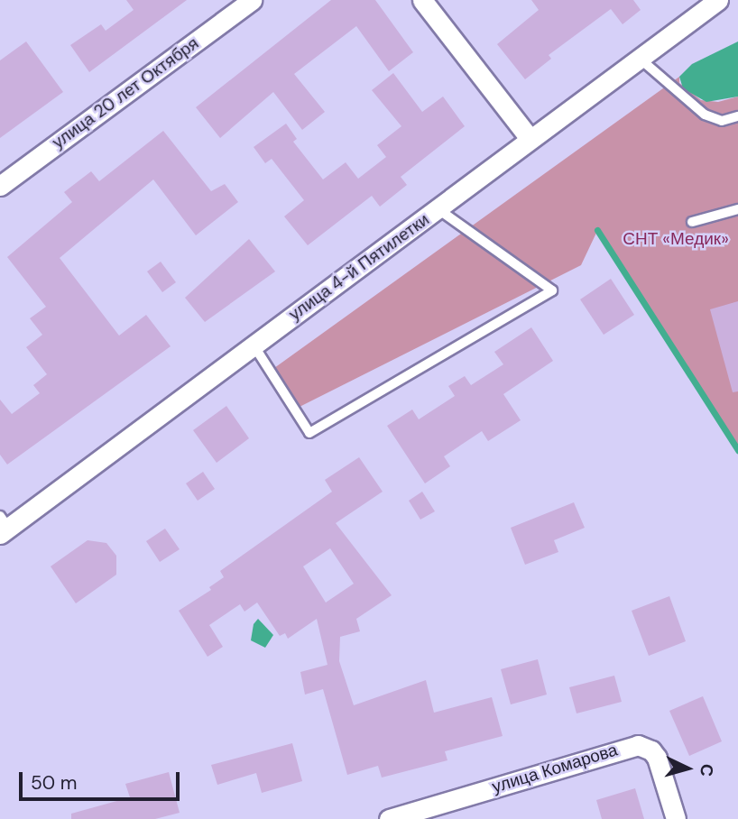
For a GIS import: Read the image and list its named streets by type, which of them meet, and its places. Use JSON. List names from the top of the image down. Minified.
{"streets":{"street":["улица 20 лет Октября","улица 4-й Пятилетки","улица Комарова"]},"parks":["СНТ «Медик»"],"scale_bar":"50 m","north":"right"}
